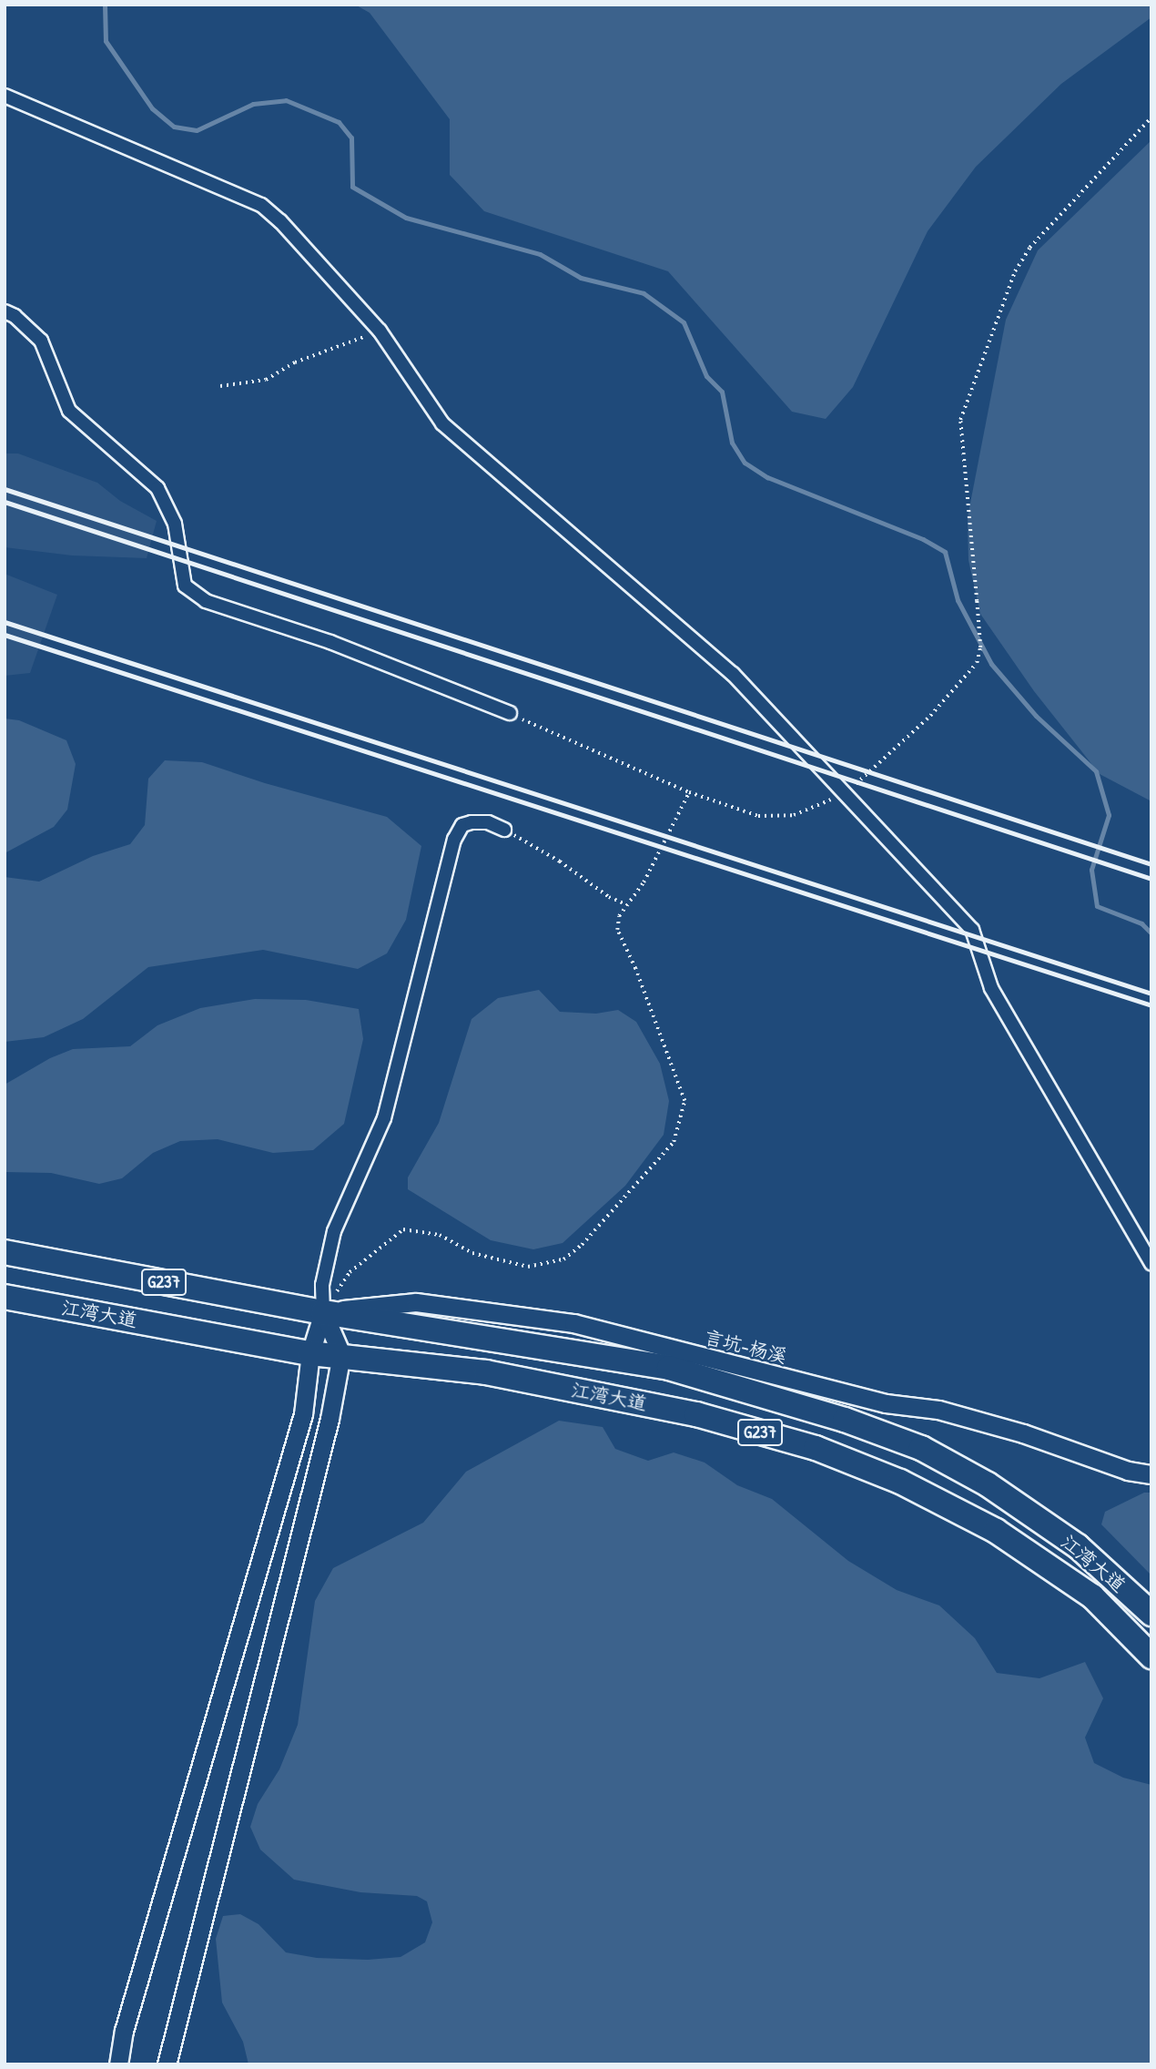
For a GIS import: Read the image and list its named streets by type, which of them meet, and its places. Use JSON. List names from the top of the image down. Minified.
{"streets":{"highway":["G237","江湾大道"],"main road":["言坑-杨溪"]},"crossings":[["江湾大道","言坑-杨溪"]]}
